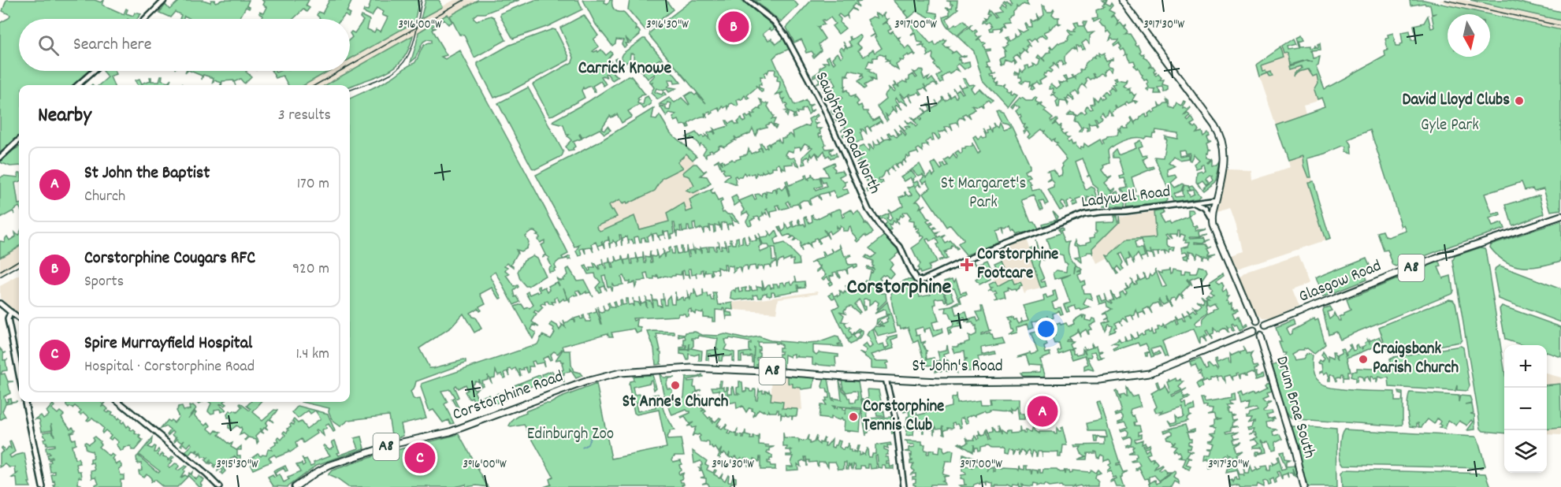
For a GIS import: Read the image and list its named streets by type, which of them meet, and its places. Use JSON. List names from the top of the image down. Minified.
{"streets":{"main road":["A8","Glasgow Road","St John's Road","Corstorphine Road","Drum Brae South"],"street":["Saughton Road North","Ladywell Road"]},"crossings":[["Saughton Road North","Ladywell Road"],["Glasgow Road","St John's Road"],["Glasgow Road","Drum Brae South"],["St John's Road","Corstorphine Road"],["St John's Road","Drum Brae South"]],"districts":["Carrick Knowe","Corstorphine"],"parks":["Gyle Park","St Margaret's Park","Edinburgh Zoo"],"places":{"other":["David Lloyd Clubs","Craigsbank Parish Church","St Anne's Church","Corstorphine Tennis Club"],"health":["Corstorphine Footcare"]},"north":"bottom","page":{"pins":["B","A","C"],"search":"Search here","heading":["Nearby","3 results"],"list":[{"mark":"A","name":"St John the Baptist","note":"Church","value":"170 m"},{"mark":"B","name":"Corstorphine Cougars RFC","note":"Sports","value":"920 m"},{"mark":"C","name":"Spire Murrayfield Hospital","note":"Hospital · Corstorphine Road","value":"1.4 km"}],"map_buttons":["+","−"]},"coordinates":["3°16'00\"W","3°16'30\"W","3°17'00\"W","3°17'30\"W","3°15'30\"W"]}
